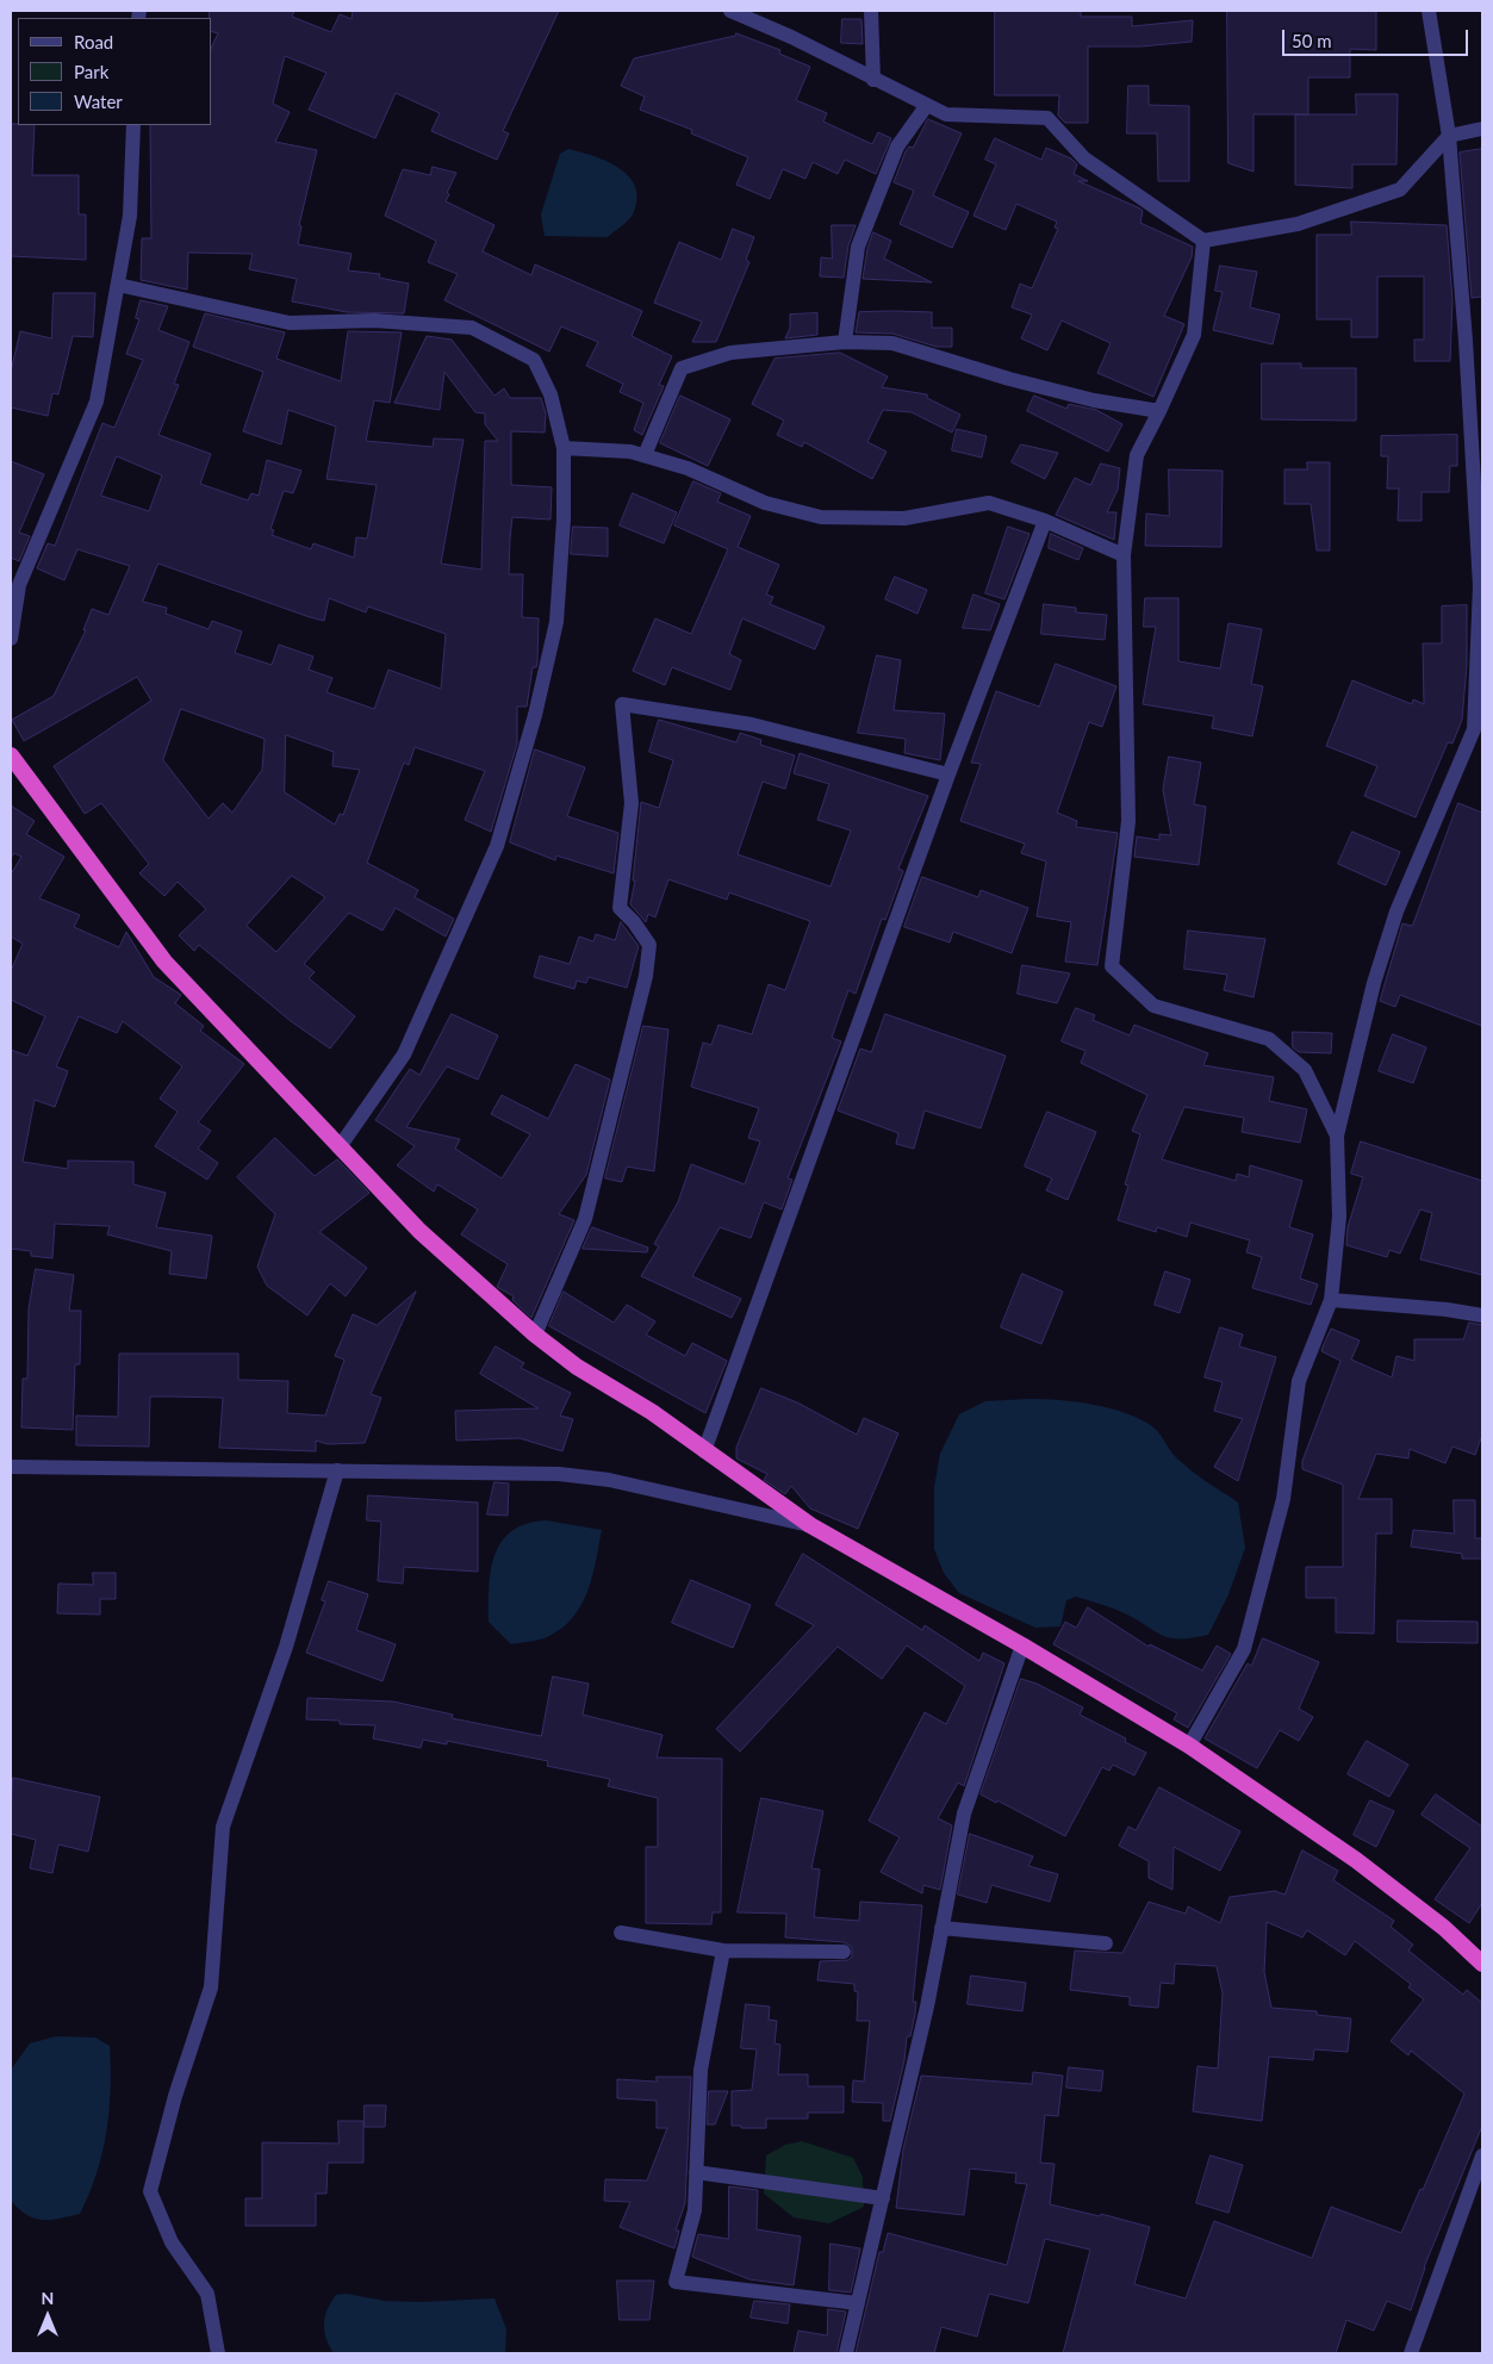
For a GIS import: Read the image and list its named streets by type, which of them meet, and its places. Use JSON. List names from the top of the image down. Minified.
{"legend":["Road","Park","Water"],"scale_bar":"50 m","north":"top"}
